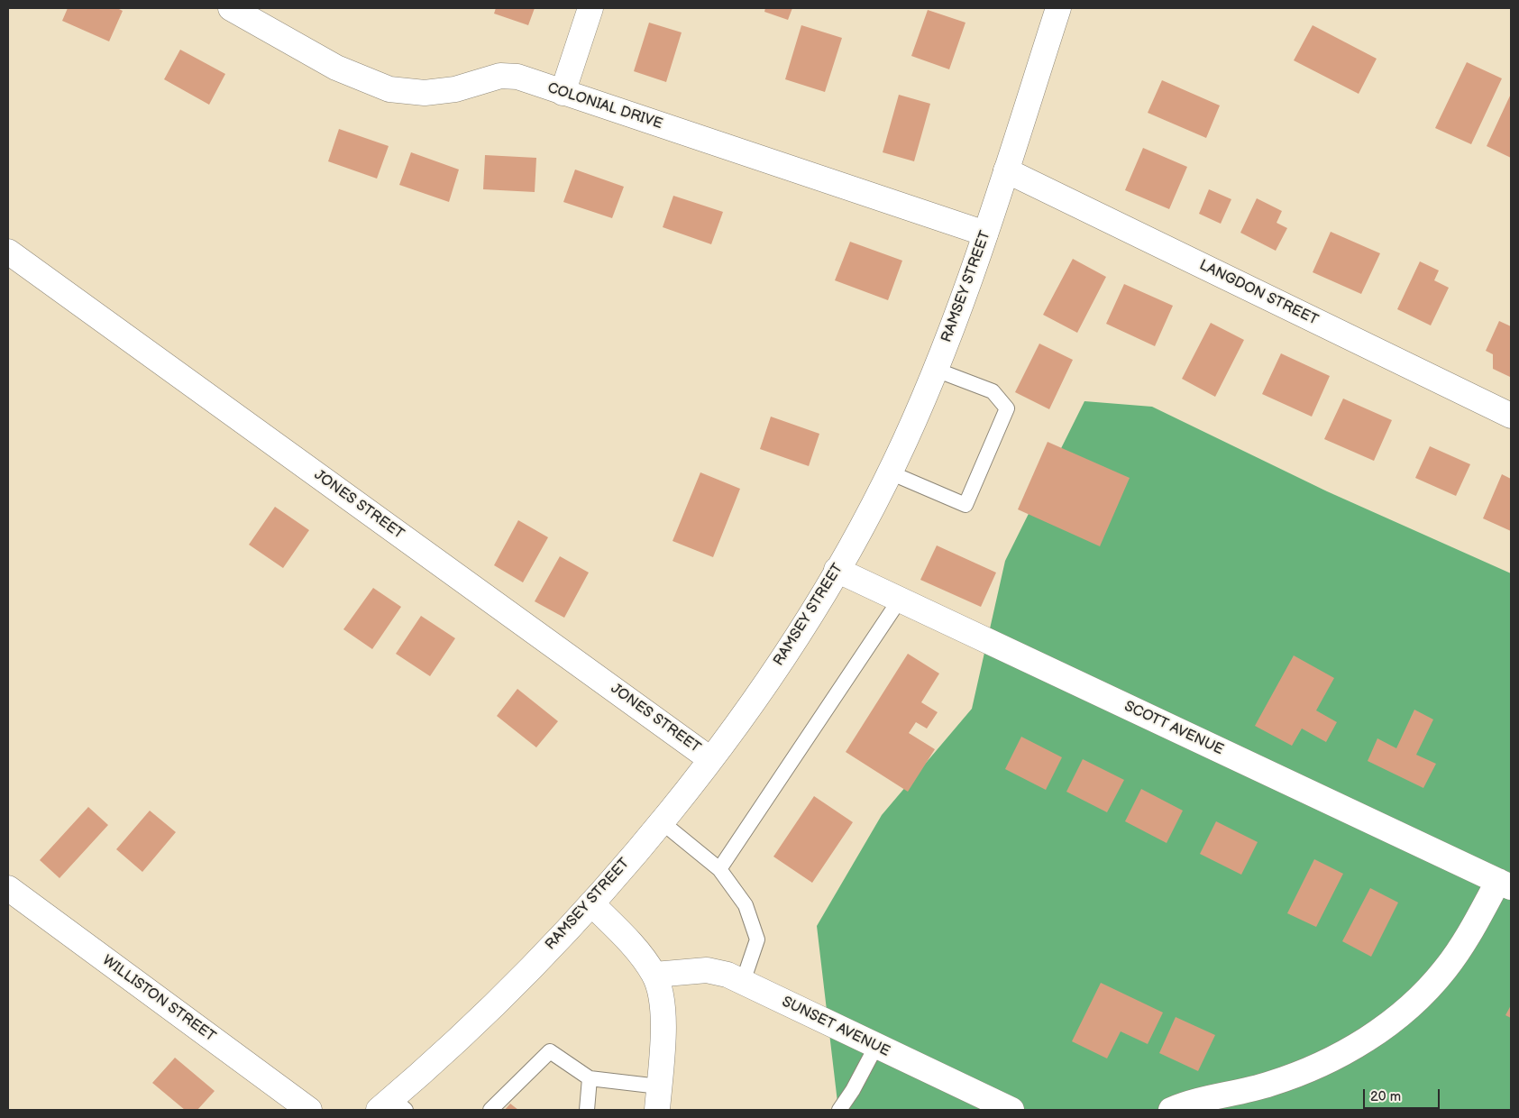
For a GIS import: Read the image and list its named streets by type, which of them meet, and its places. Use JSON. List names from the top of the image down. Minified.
{"streets":{"street":["COLONIAL DRIVE","RAMSEY STREET","LANGDON STREET","JONES STREET","SCOTT AVENUE","WILLISTON STREET","SUNSET AVENUE"]},"crossings":[["COLONIAL DRIVE","RAMSEY STREET"],["RAMSEY STREET","LANGDON STREET"],["RAMSEY STREET","JONES STREET"],["RAMSEY STREET","SCOTT AVENUE"]],"scale_bar":"20 m"}
